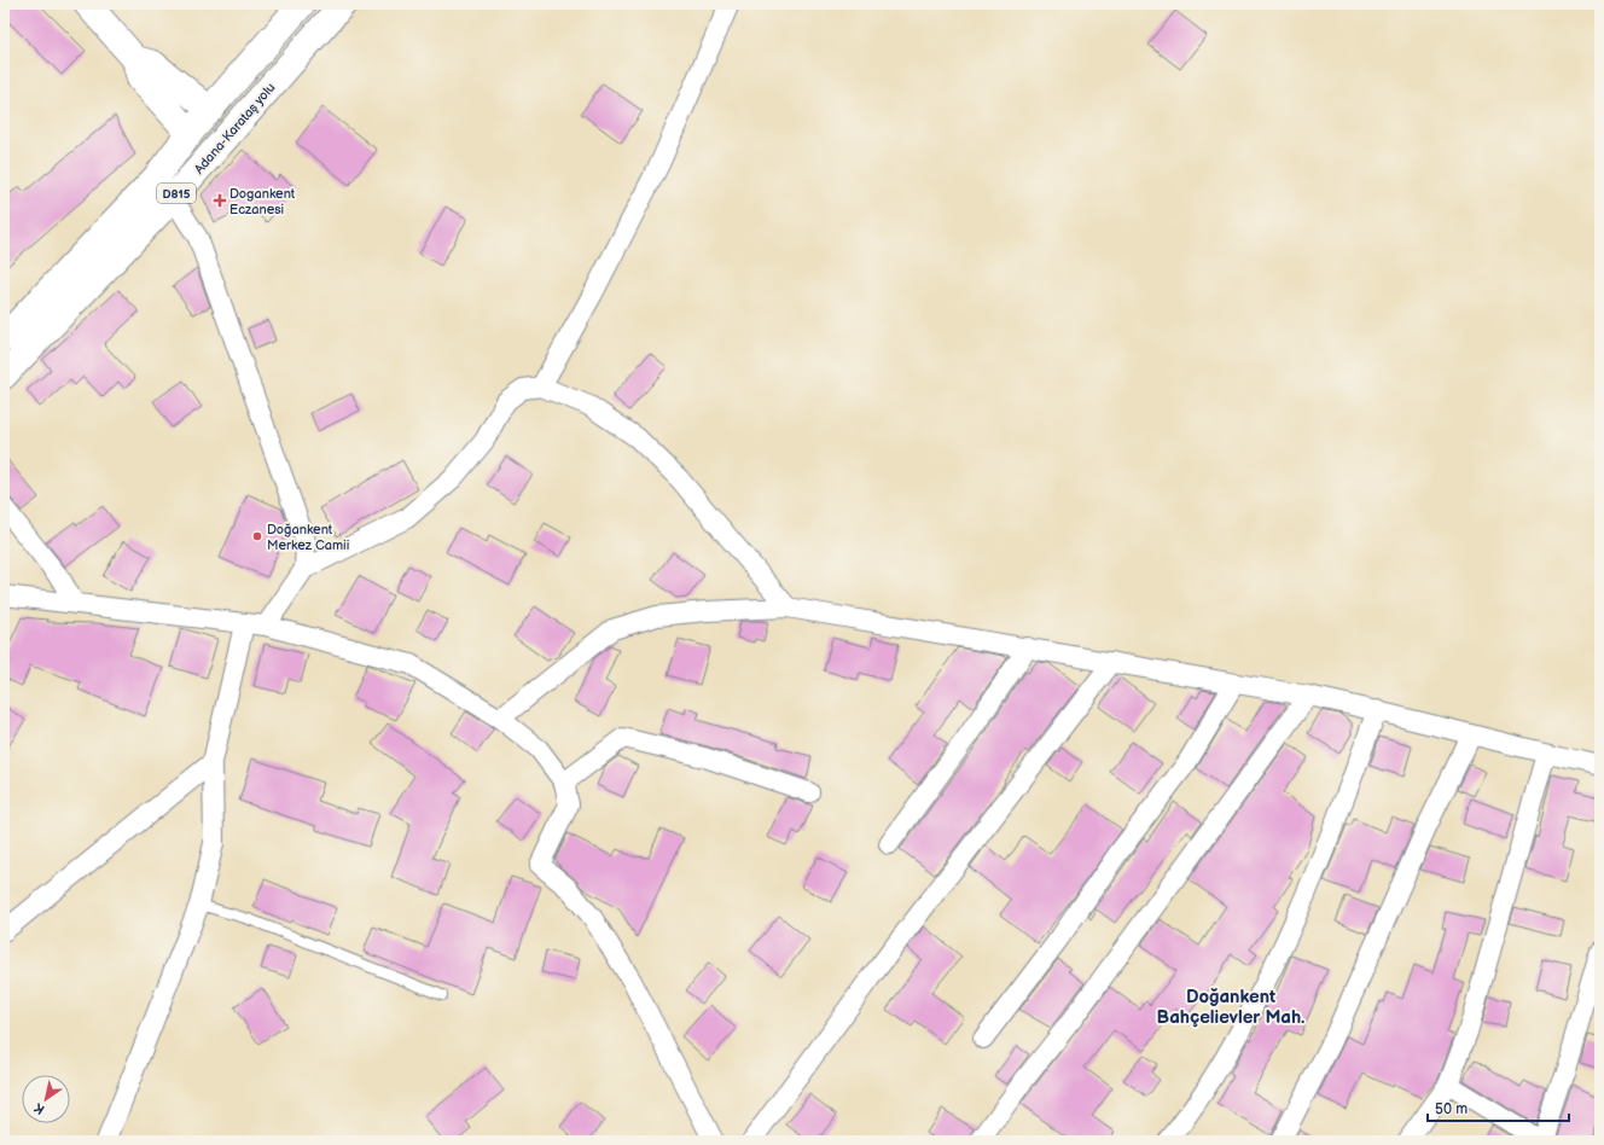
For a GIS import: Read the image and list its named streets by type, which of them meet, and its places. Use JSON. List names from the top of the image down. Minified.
{"streets":{"main road":["Adana-Karataş yolu","D815"]},"districts":["Doğankent Bahçelievler Mah."],"places":{"health":["Dogankent Eczanesi"],"other":["Doğankent Merkez Camii"]},"scale_bar":"50 m","north":"bottom left"}
